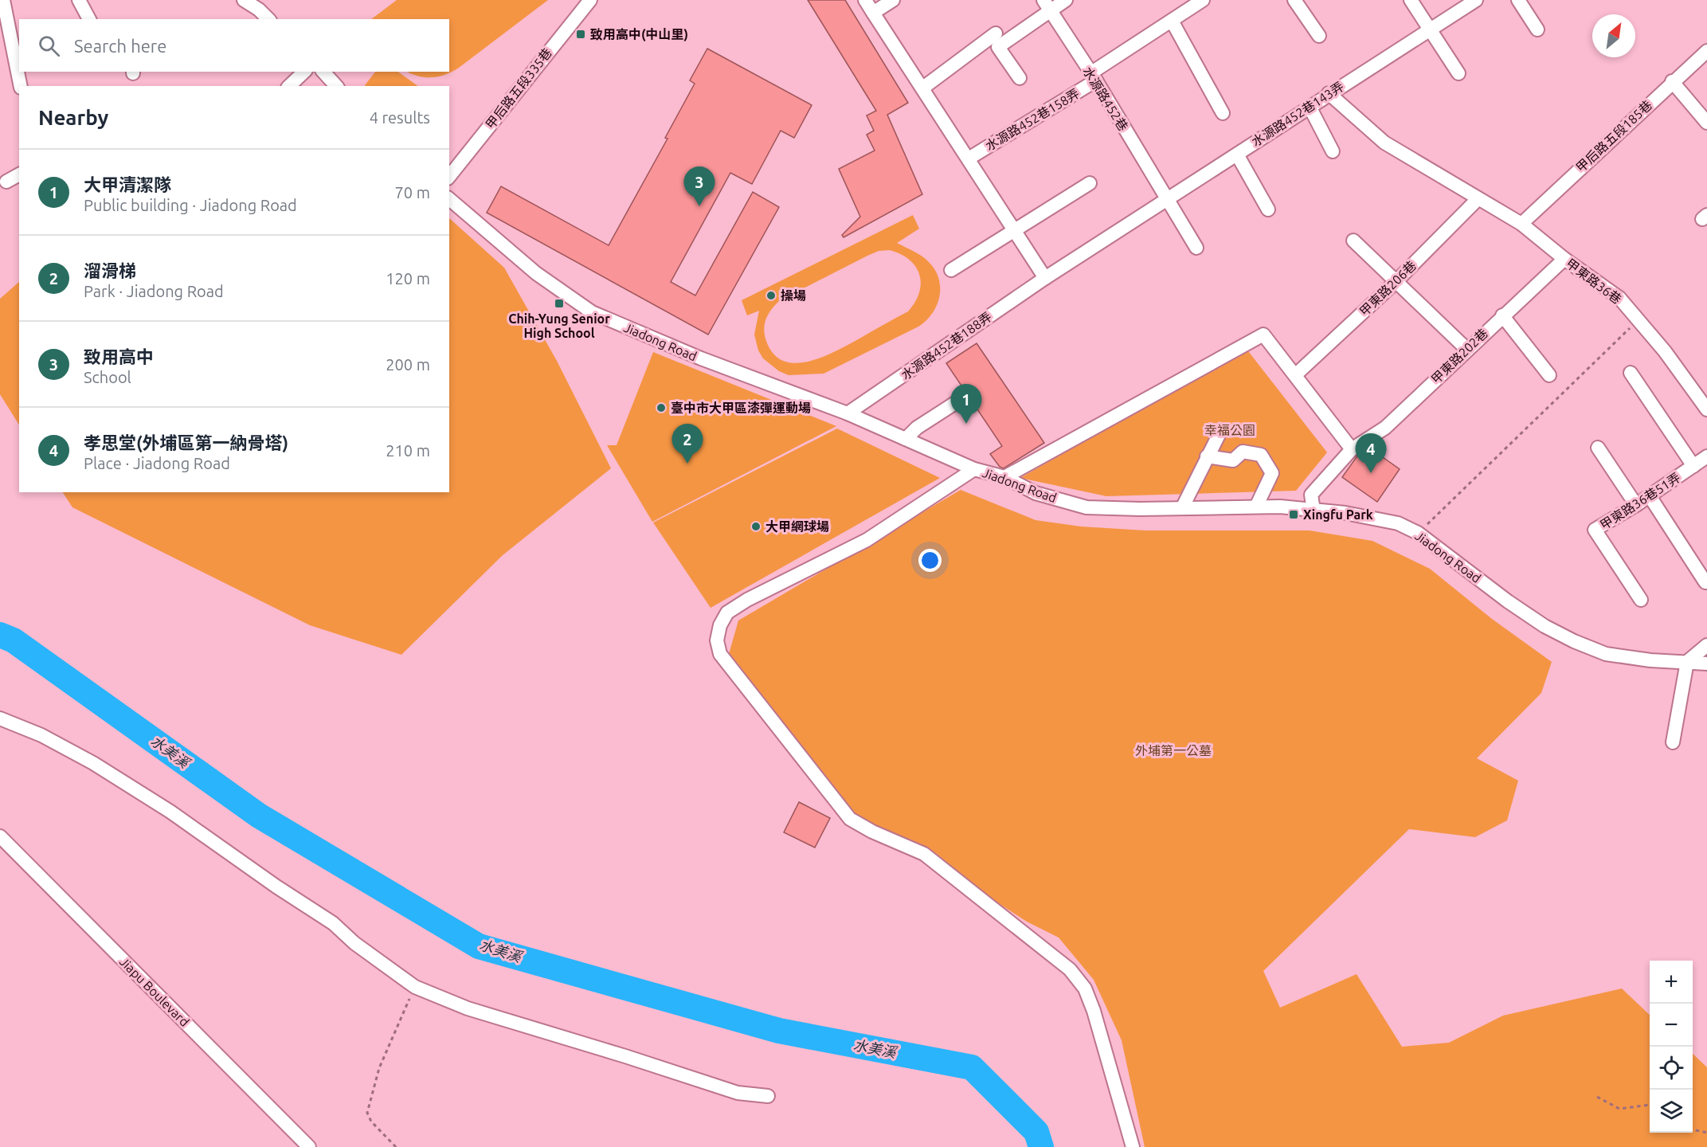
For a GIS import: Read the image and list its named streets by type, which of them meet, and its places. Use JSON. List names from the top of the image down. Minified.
{"streets":{"street":["甲后路五段335巷","水源路452巷","水源路452巷143弄","水源路452巷158弄","甲后路五段185巷","甲東路36巷","甲東路206巷","Jiadong Road","水源路452巷188弄","甲東路202巷","甲東路36巷51弄","Jiapu Boulevard"]},"crossings":[["水源路452巷","水源路452巷143弄"],["水源路452巷","水源路452巷158弄"],["水源路452巷","水源路452巷188弄"],["水源路452巷143弄","甲東路36巷"],["水源路452巷143弄","水源路452巷188弄"],["甲后路五段185巷","甲東路36巷"],["甲東路36巷","甲東路206巷"],["甲東路36巷","甲東路202巷"],["Jiadong Road","水源路452巷188弄"],["Jiadong Road","甲東路202巷"]],"water":["水美溪"],"parks":["幸福公園","外埔第一公墓"],"places":{"transit":["致用高中(中山里)","Chih-Yung Senior High School","Xingfu Park"],"other":["操場","臺中市大甲區漆彈運動場","大甲網球場"]},"north":"top right","page":{"search":"Search here","heading":["Nearby","4 results"],"list":[{"mark":"1","name":"大甲清潔隊","note":"Public building · Jiadong Road","value":"70 m"},{"mark":"2","name":"溜滑梯","note":"Park · Jiadong Road","value":"120 m"},{"mark":"3","name":"致用高中","note":"School","value":"200 m"},{"mark":"4","name":"孝思堂(外埔區第一納骨塔)","note":"Place · Jiadong Road","value":"210 m"}],"pins":["3","1","2","4"],"map_buttons":["+","−"]}}
